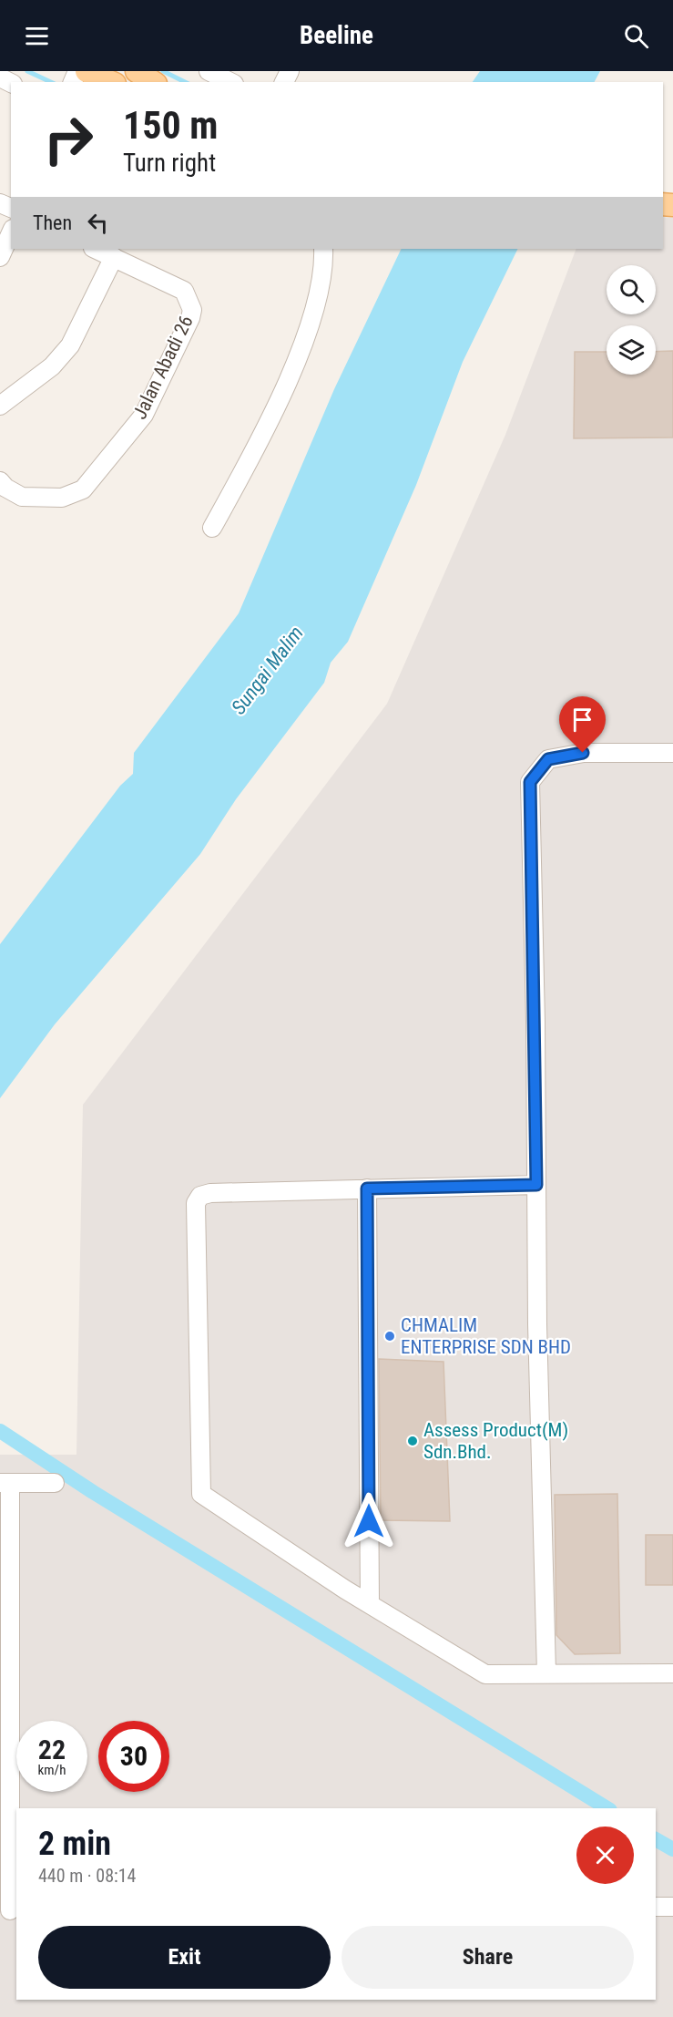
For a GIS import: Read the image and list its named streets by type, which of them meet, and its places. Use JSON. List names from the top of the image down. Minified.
{"streets":{"street":["Jalan Abadi 26"]},"water":["Sungai Malim"],"places":["CHMALIM ENTERPRISE SDN BHD","Assess Product(M) Sdn.Bhd."],"page":{"header":"Beeline","turn":["150 m","Turn right"],"then":"Then","speed":"22 km/h","limit":"30","heading":["2 min","440 m · 08:14"],"buttons":["Exit","Share"]}}
